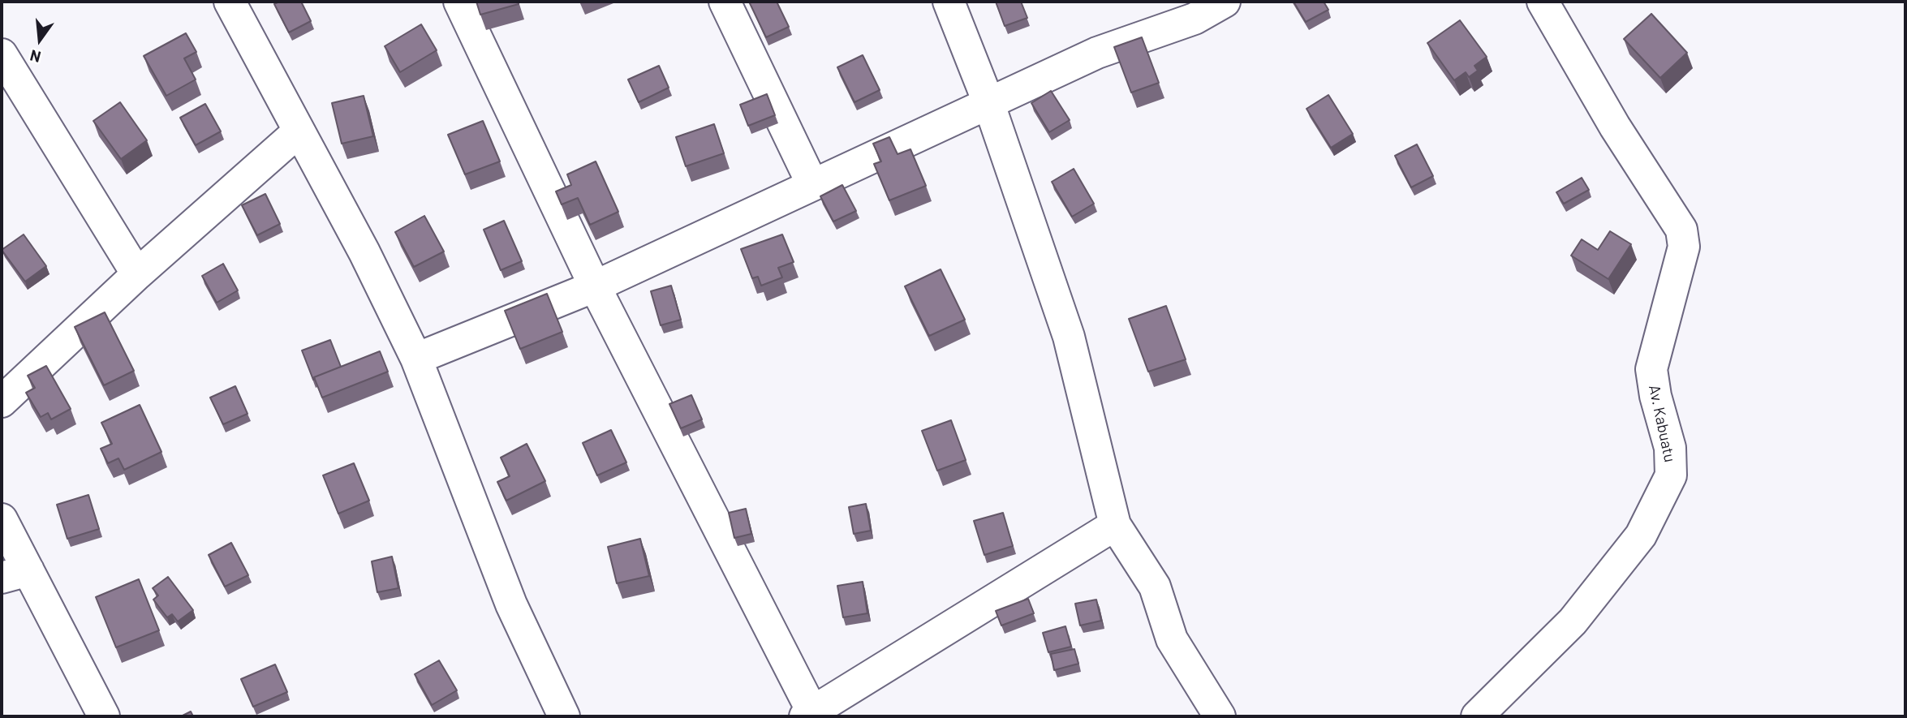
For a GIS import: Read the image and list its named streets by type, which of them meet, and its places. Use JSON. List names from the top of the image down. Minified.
{"streets":{"street":["Av. Kabuatu"]},"north":"bottom"}
